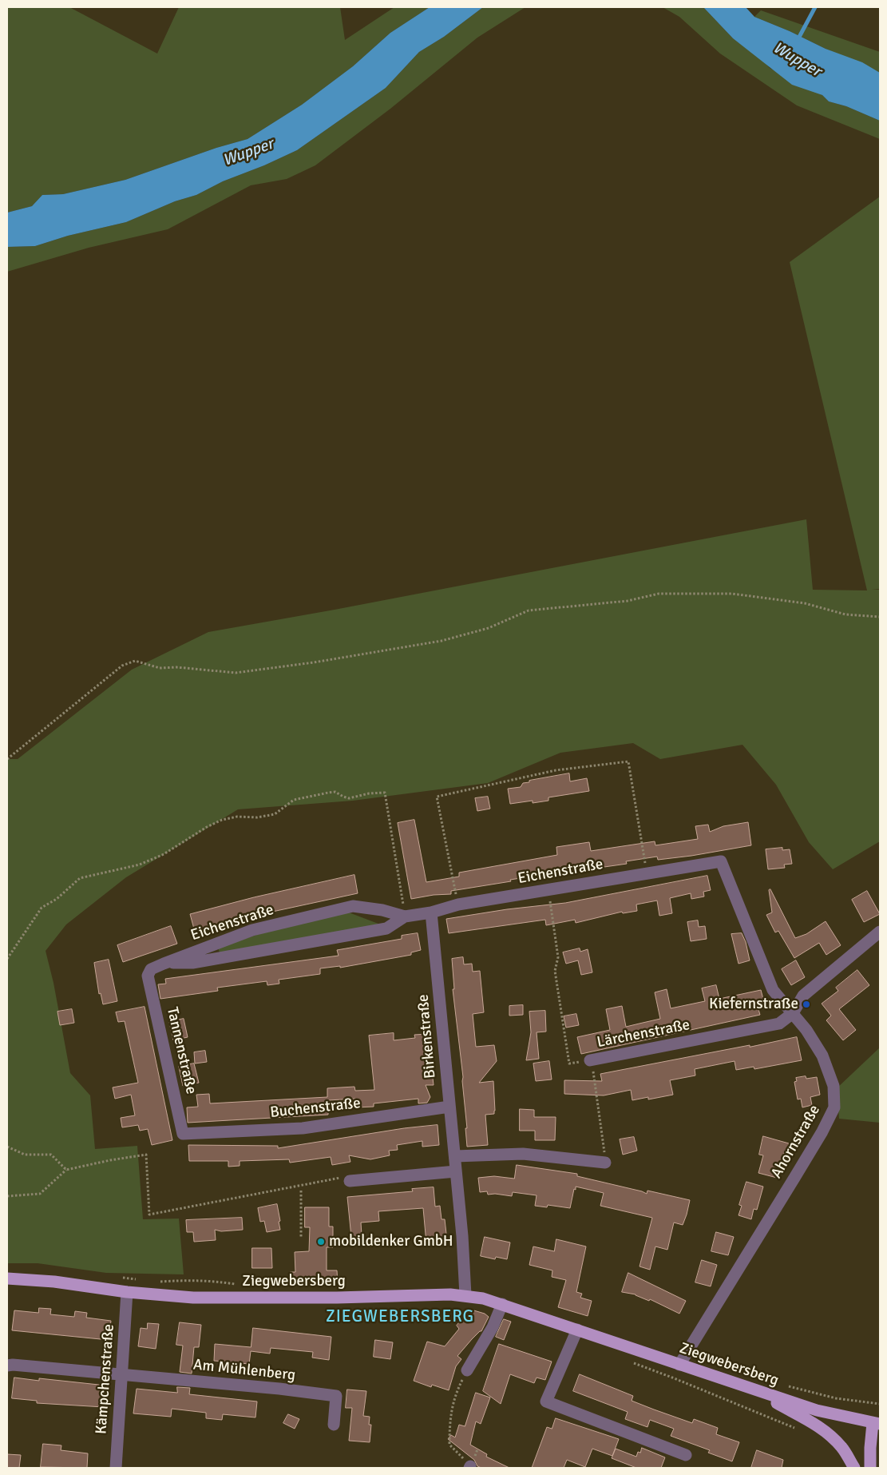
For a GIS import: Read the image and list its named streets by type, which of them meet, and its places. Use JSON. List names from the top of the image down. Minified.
{"streets":{"main road":["Ziegwebersberg"],"street":["Eichenstraße","Lärchenstraße","Birkenstraße","Tannenstraße","Buchenstraße","Ahornstraße","Am Mühlenberg","Kämpchenstraße"]},"crossings":[["Eichenstraße","Birkenstraße"],["Eichenstraße","Tannenstraße"],["Eichenstraße","Ahornstraße"],["Lärchenstraße","Ahornstraße"],["Birkenstraße","Buchenstraße"],["Birkenstraße","Ziegwebersberg"],["Tannenstraße","Buchenstraße"],["Ahornstraße","Ziegwebersberg"],["Ziegwebersberg","Kämpchenstraße"],["Am Mühlenberg","Kämpchenstraße"]],"districts":["ZIEGWEBERSBERG"],"water":["Wupper"],"places":["Kiefernstraße","mobildenker GmbH"]}
